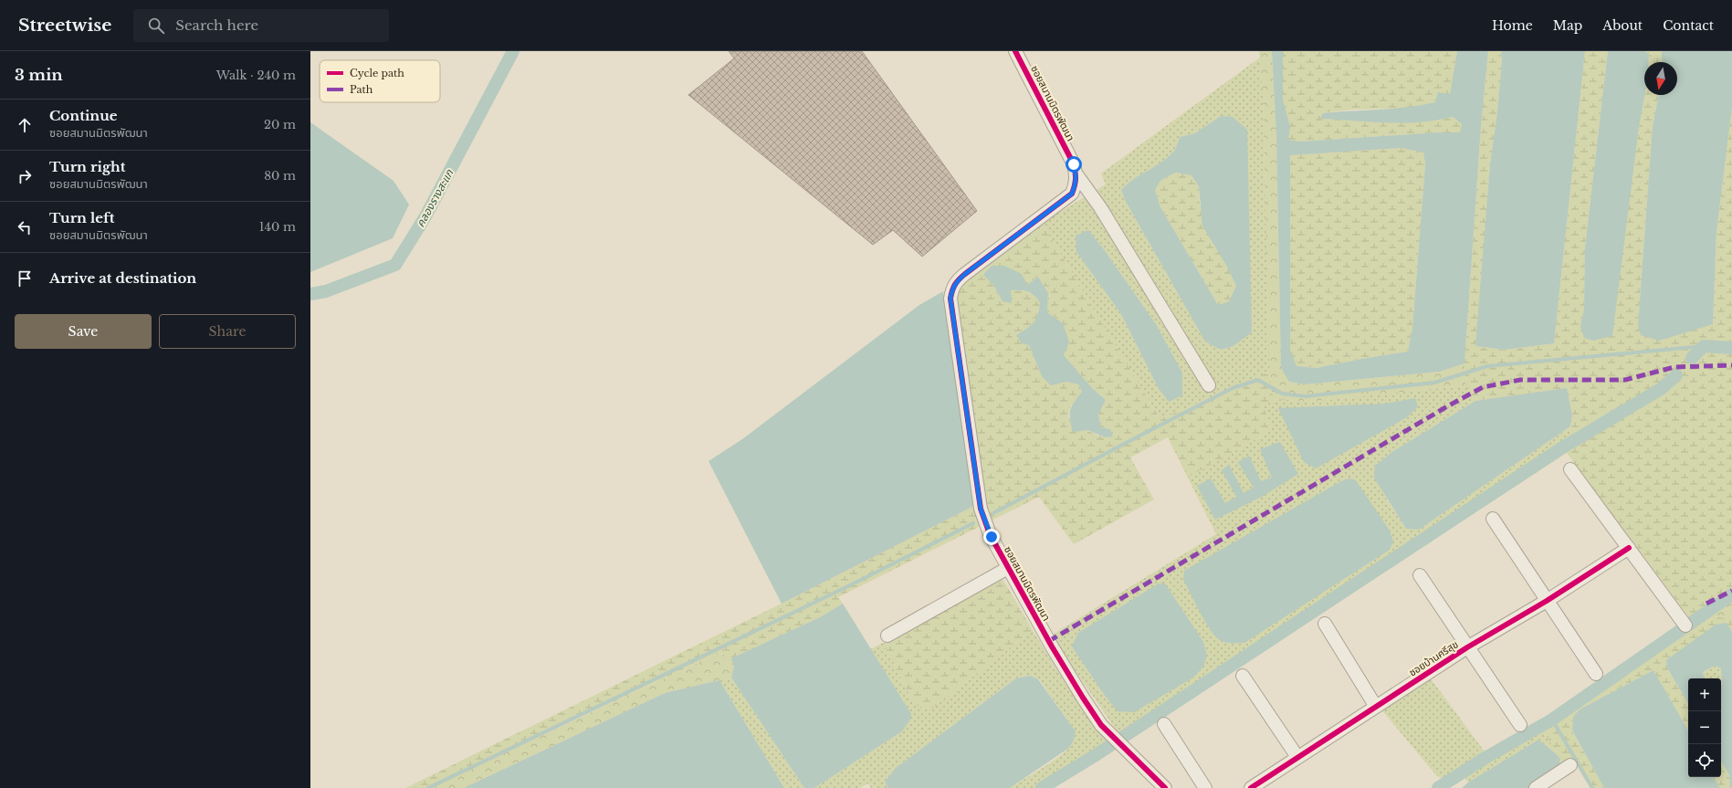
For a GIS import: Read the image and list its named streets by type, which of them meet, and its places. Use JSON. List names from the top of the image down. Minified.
{"streets":{"street":["ซอยสมานมิตรพัฒนา","ซอยบ้านศรีสุข"]},"water":["คลองรางสะแก"],"legend":["Cycle path","Path"],"north":"bottom","page":{"header":"Streetwise","search":"Search here","nav":["Home","Map","About","Contact"],"heading":["3 min","Walk · 240 m"],"list":[["Continue","ซอยสมานมิตรพัฒนา","20 m"],["Turn right","ซอยสมานมิตรพัฒนา","80 m"],["Turn left","ซอยสมานมิตรพัฒนา","140 m"],"Arrive at destination"],"buttons":["Save","Share"],"map_buttons":["+","−"]}}
